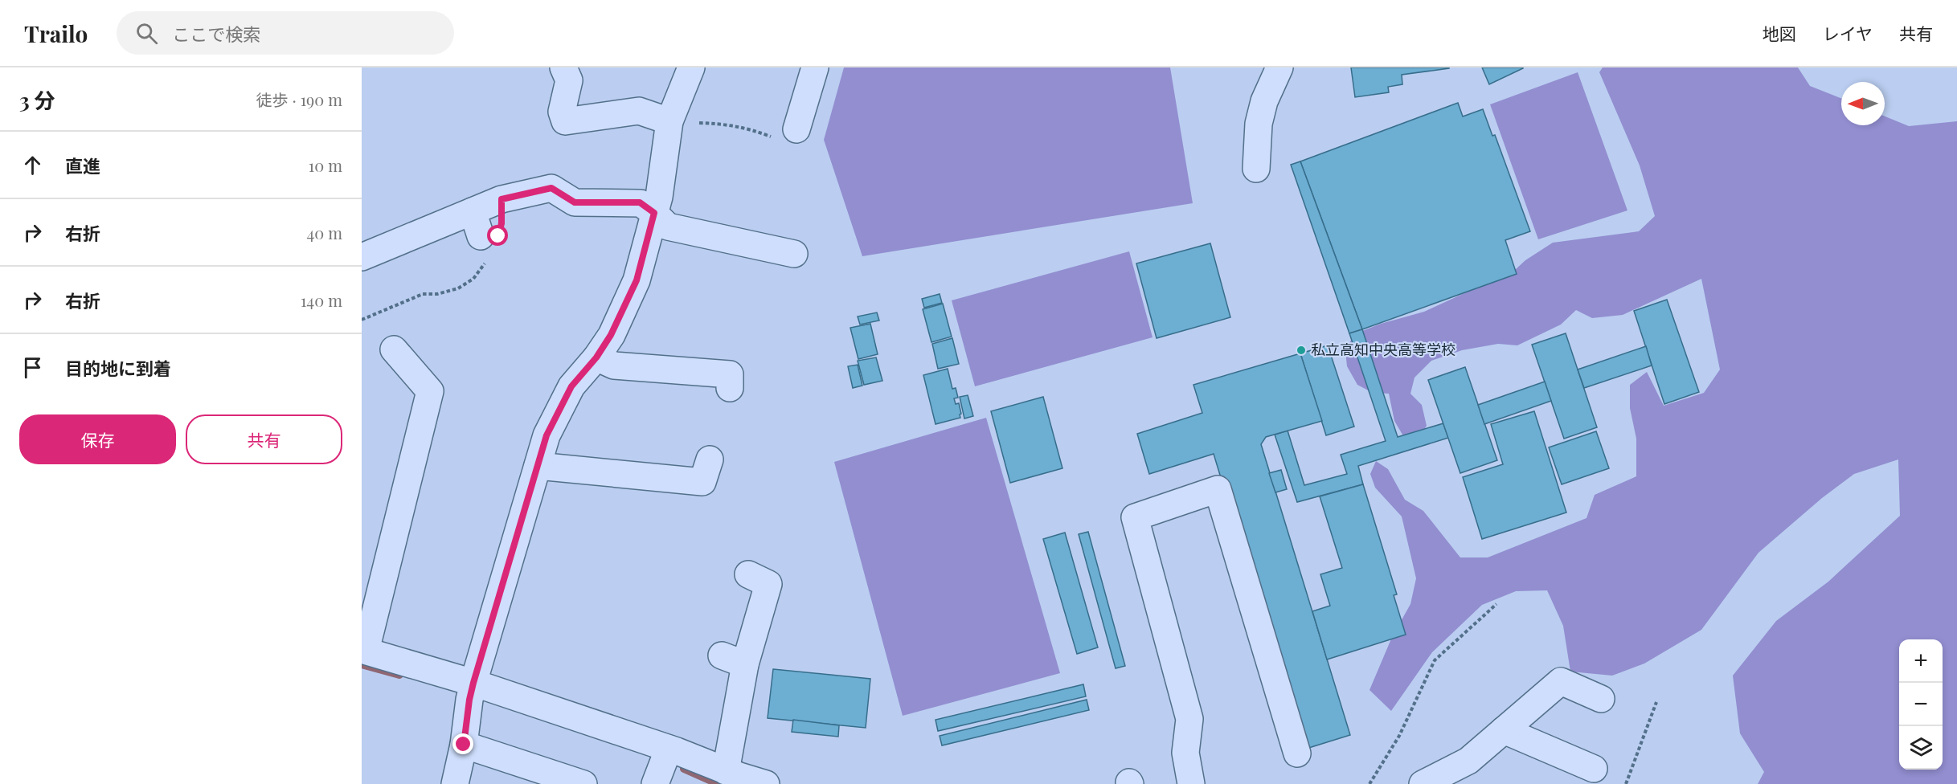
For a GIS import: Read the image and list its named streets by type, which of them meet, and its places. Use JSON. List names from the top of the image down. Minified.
{"places":["私立高知中央高等学校"],"north":"left","page":{"header":"Trailo","search":"ここで検索","nav":["地図","レイヤ","共有"],"heading":["3 分","徒歩 · 190 m"],"list":[["直進","10 m"],["右折","40 m"],["右折","140 m"],"目的地に到着"],"buttons":["保存","共有"],"map_buttons":["+","−"]}}
